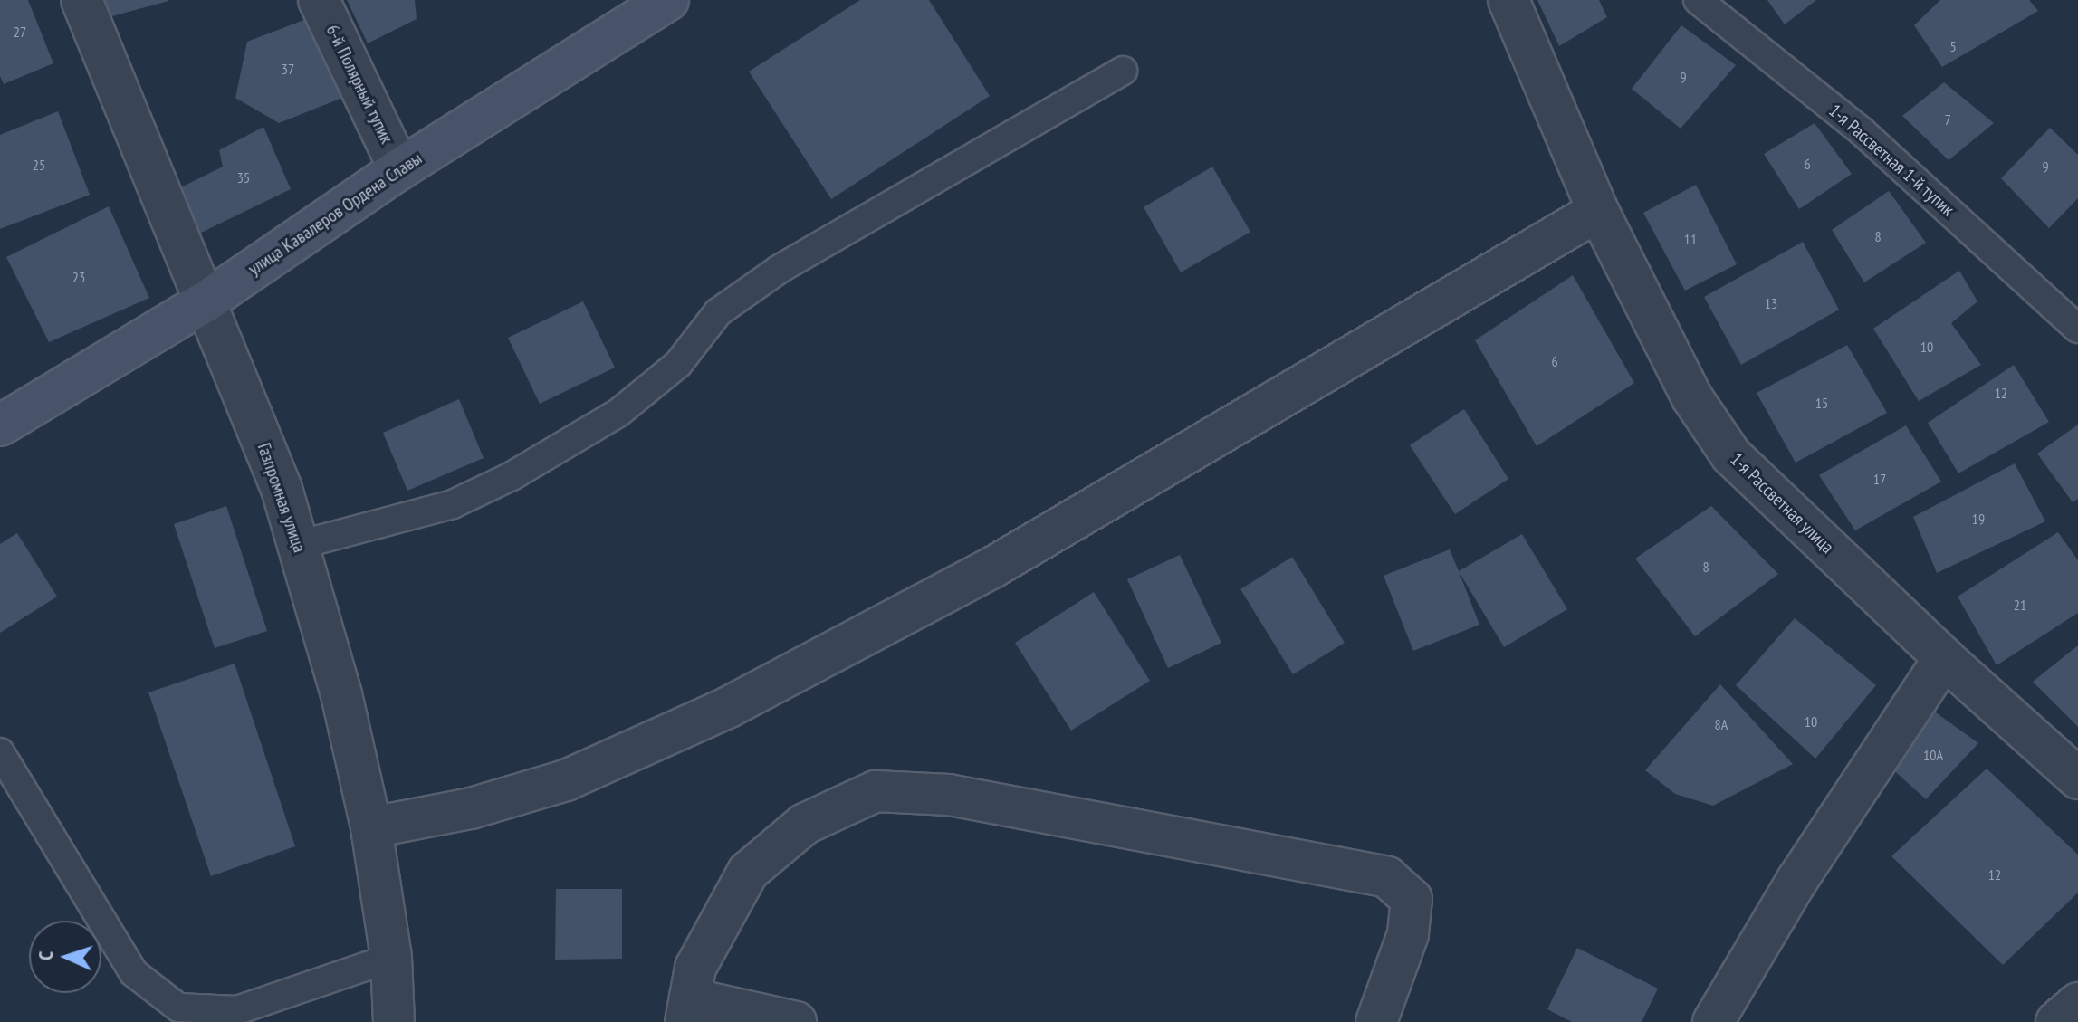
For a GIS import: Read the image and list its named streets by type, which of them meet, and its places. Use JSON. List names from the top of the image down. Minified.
{"streets":{"street":["6-й Полярный тупик","улица Кавалеров Ордена Славы","Газпромная улица","1-я Рассветная улица"],"lane":["1-я Рассветная 1-й тупик"]},"crossings":[["6-й Полярный тупик","улица Кавалеров Ордена Славы"],["улица Кавалеров Ордена Славы","Газпромная улица"]],"house_numbers":["27","5","37","9","7","6","25","9","35","8","11","23","13","10","6","12","15","17","19","8","21","10","8А","10А","12"],"north":"left"}
